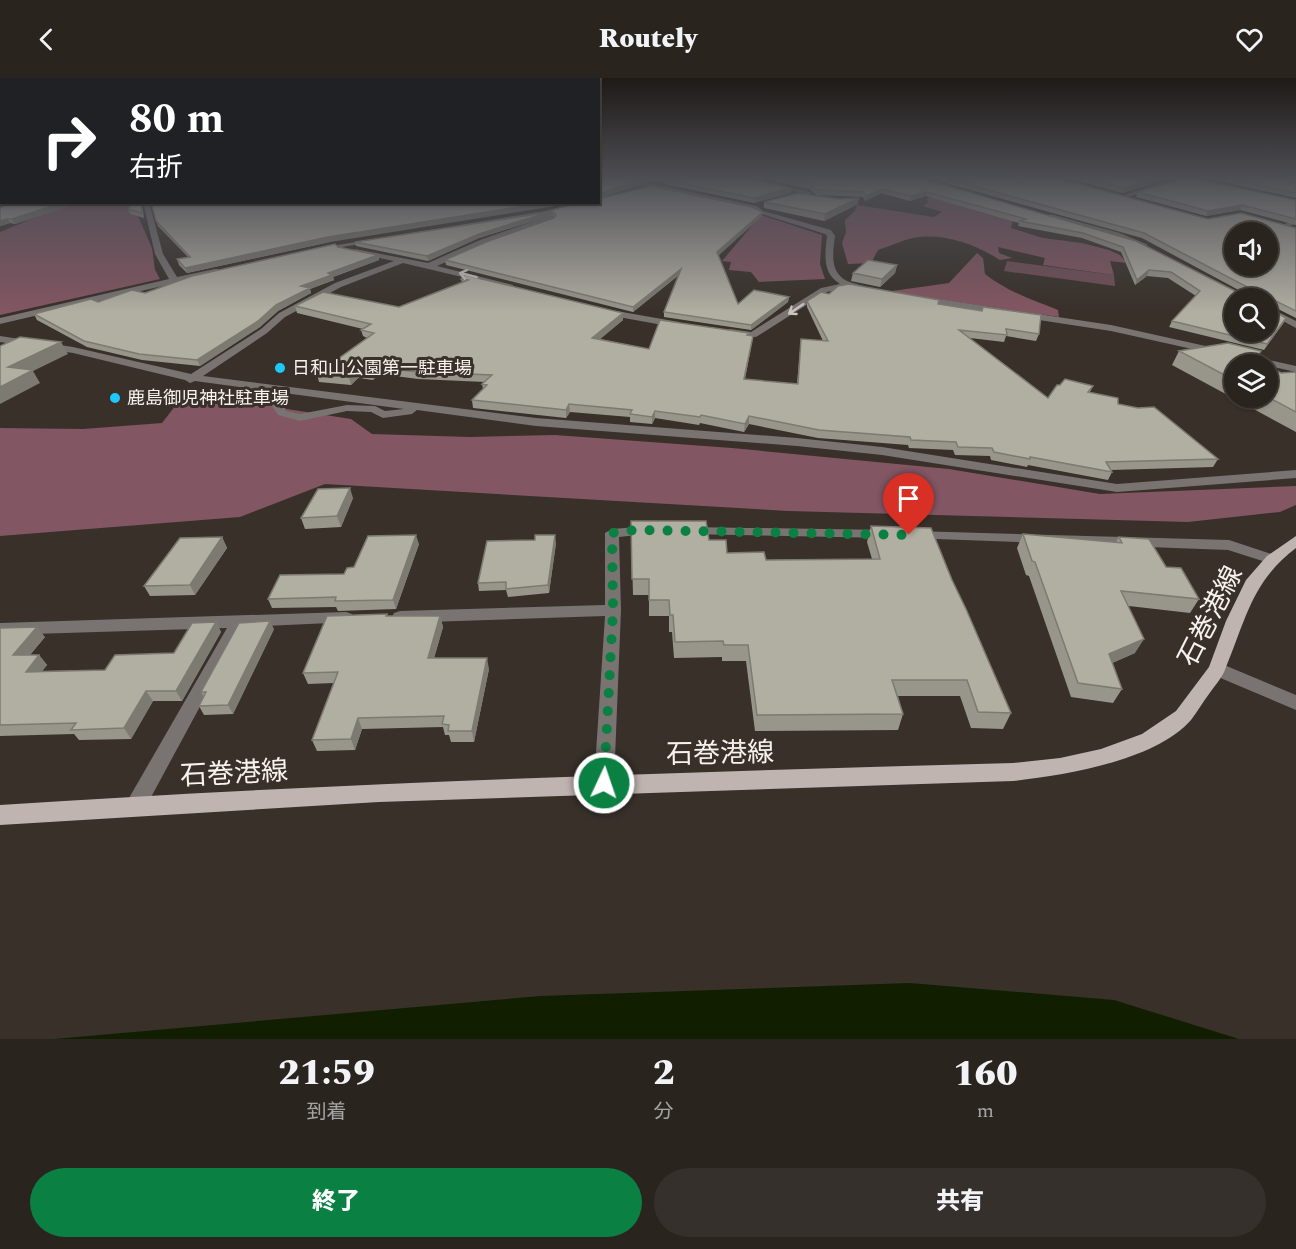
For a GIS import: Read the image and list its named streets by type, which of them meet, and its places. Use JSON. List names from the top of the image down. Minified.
{"streets":{"main road":["石巻港線"]},"places":["日和山公園第一駐車場","鹿島御児神社駐車場"],"page":{"header":"Routely","turn":["80 m","右折"],"eta":["21:59","到着","2","分","160","m"],"buttons":["終了","共有"]}}
